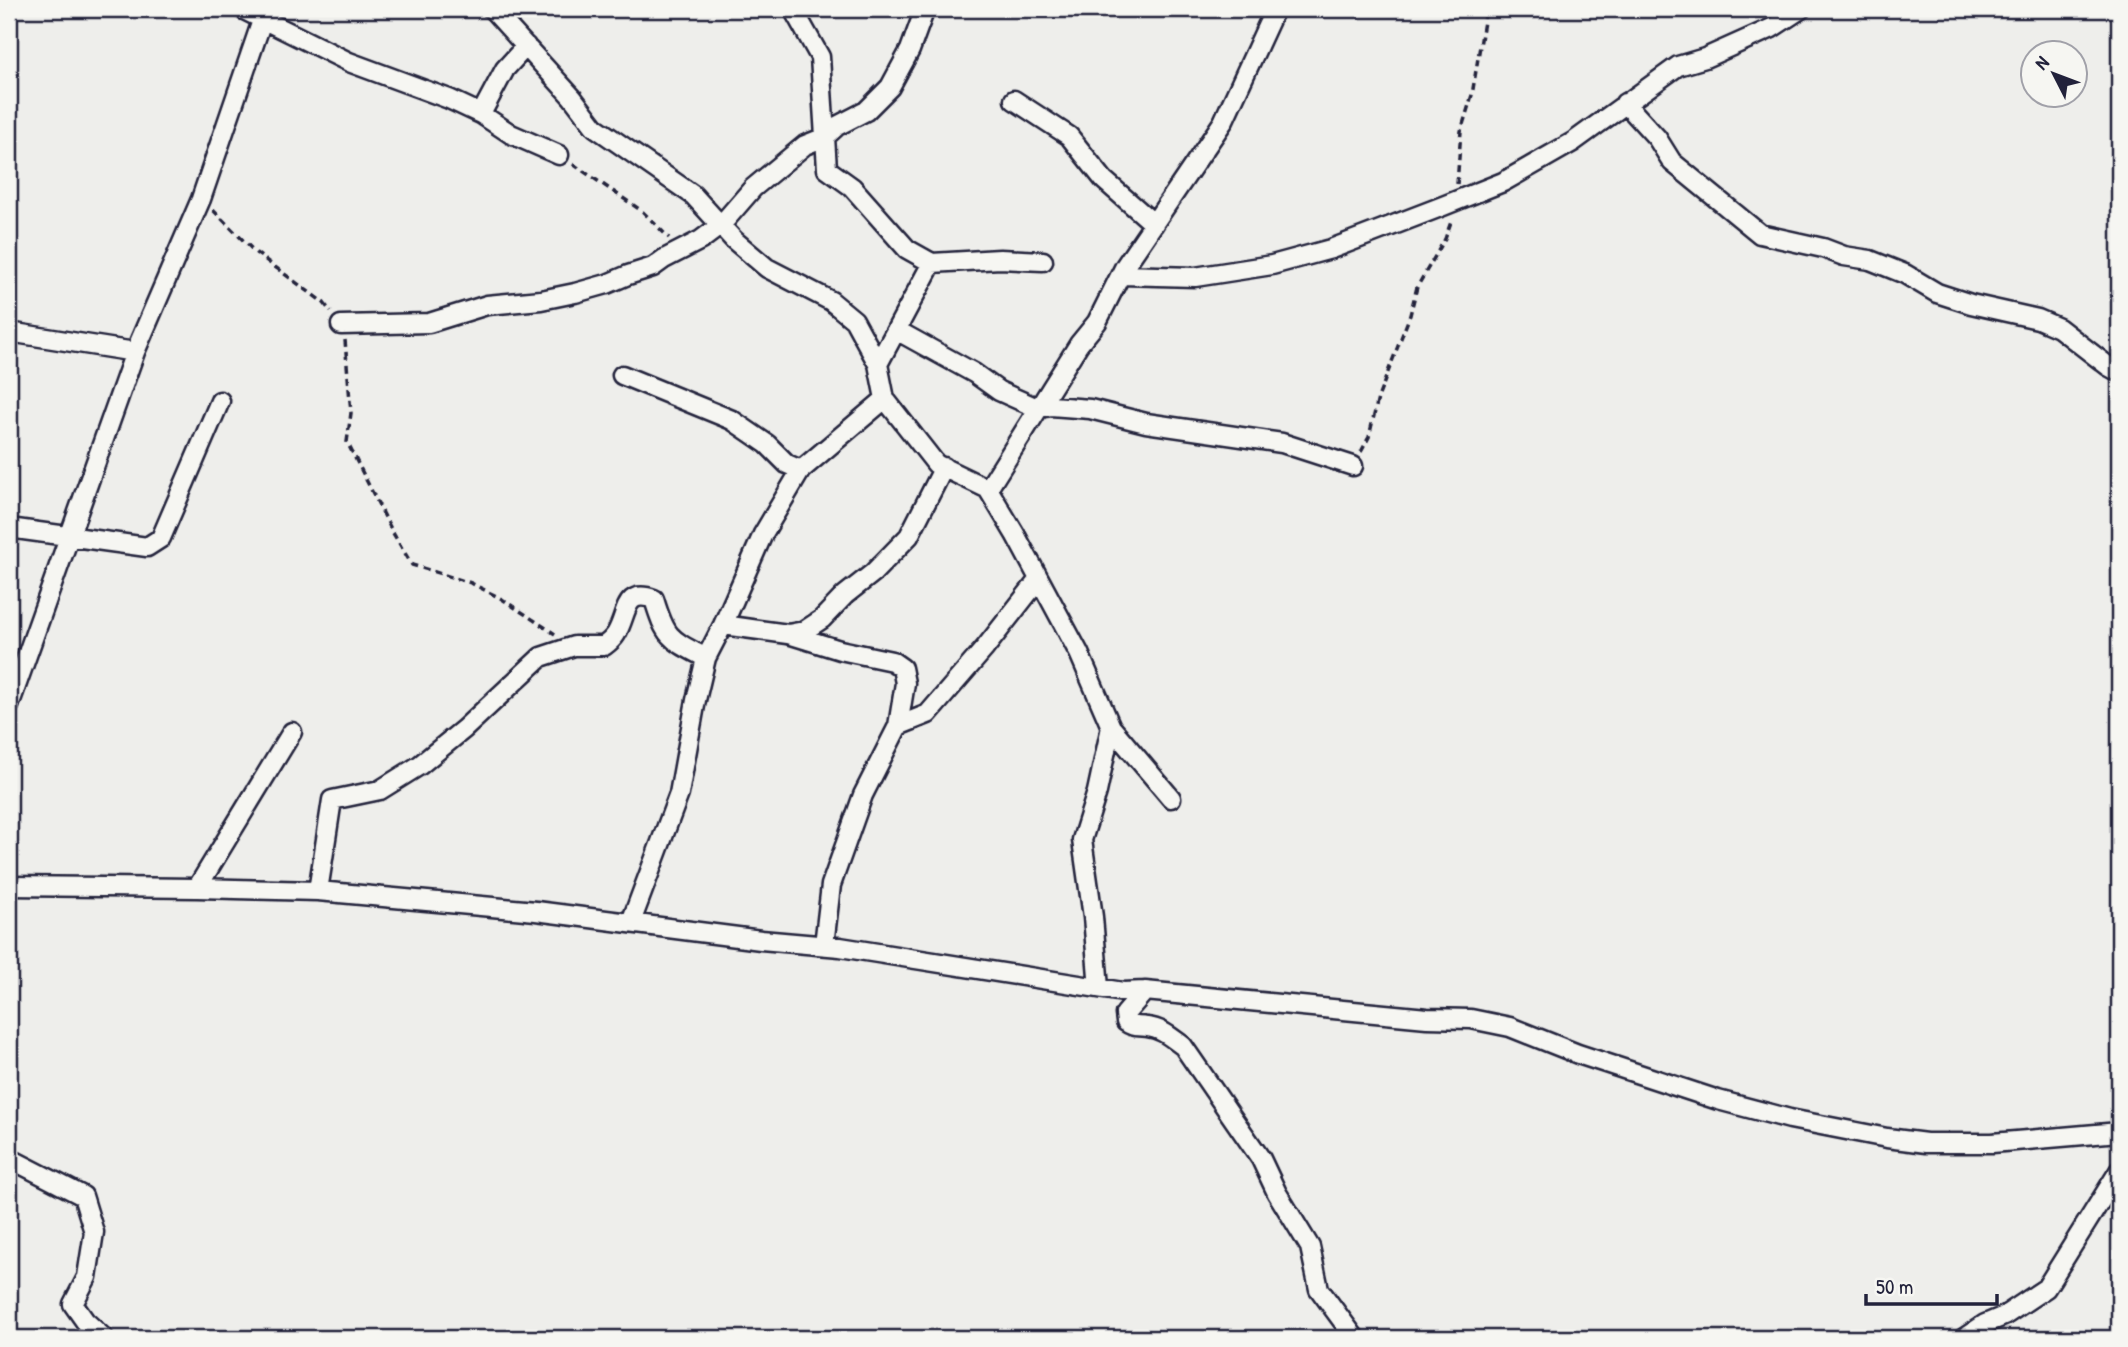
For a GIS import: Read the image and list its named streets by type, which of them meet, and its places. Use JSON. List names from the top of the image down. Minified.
{"scale_bar":"50 m","north":"top left"}
